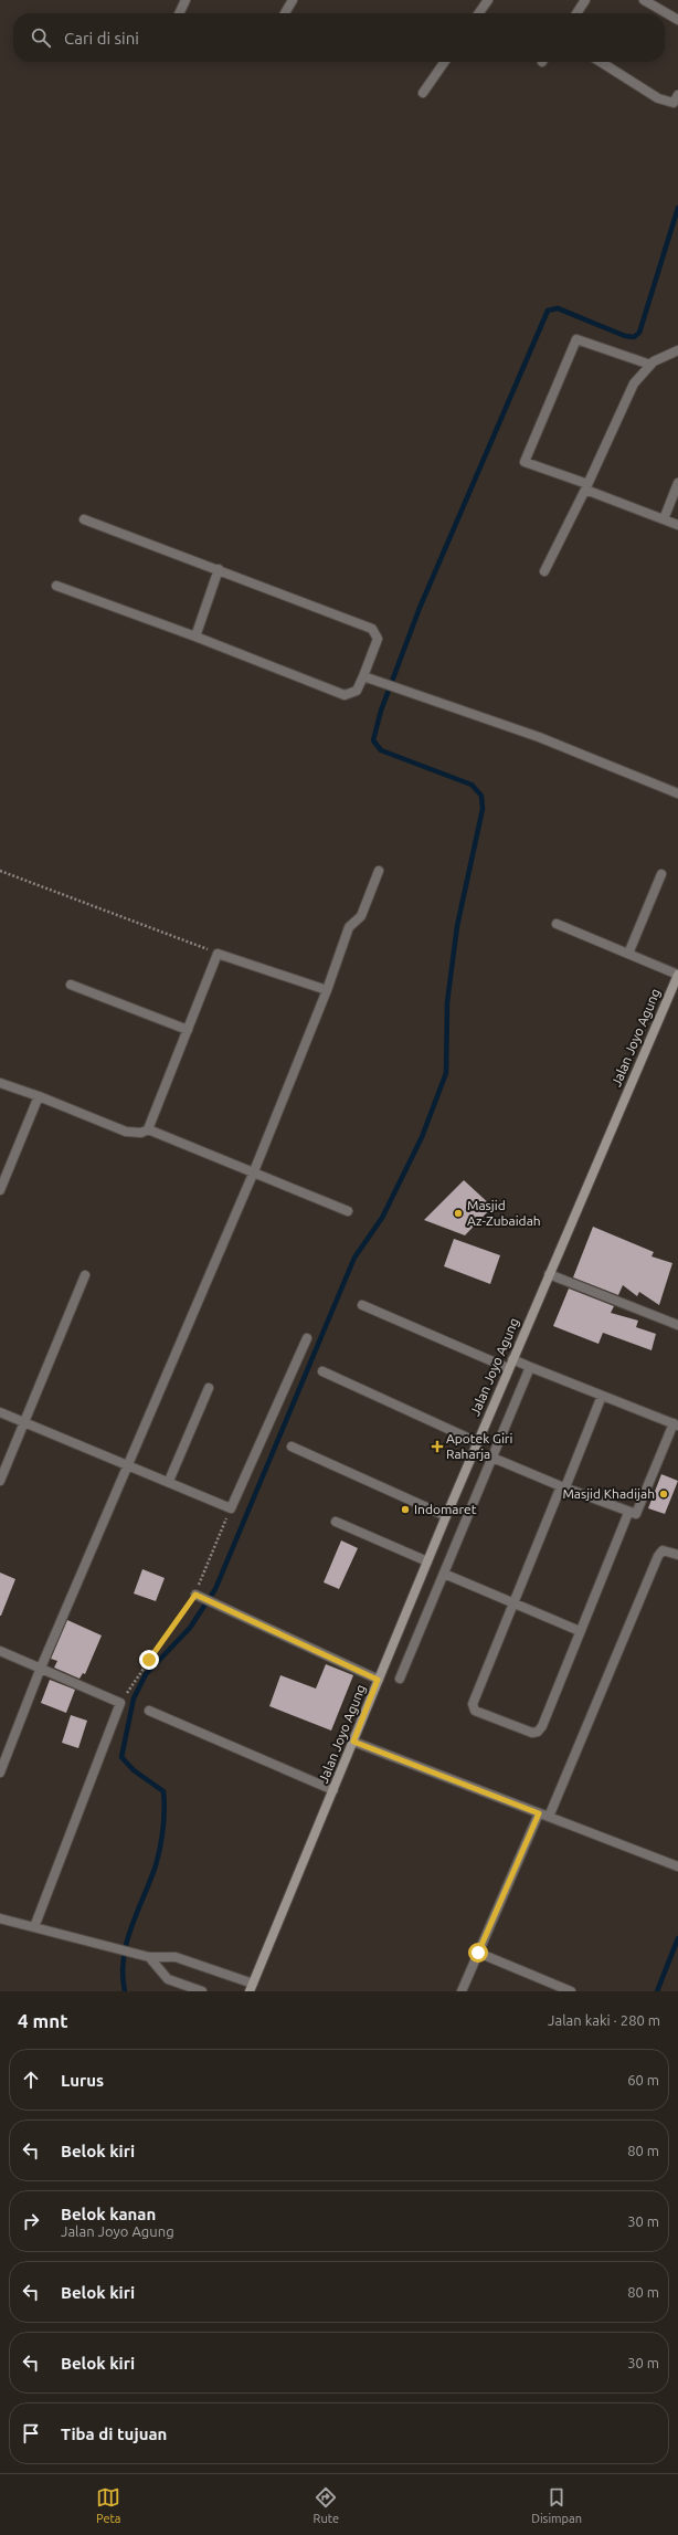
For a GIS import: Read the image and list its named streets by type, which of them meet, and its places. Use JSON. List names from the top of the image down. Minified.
{"streets":{"main road":["Jalan Joyo Agung"]},"places":{"other":["Masjid Az-Zubaidah","Masjid Khadijah","Indomaret"],"health":["Apotek Giri Raharja"]},"page":{"search":"Cari di sini","heading":["4 mnt","Jalan kaki · 280 m"],"list":[["Lurus","60 m"],["Belok kiri","80 m"],["Belok kanan","Jalan Joyo Agung","30 m"],["Belok kiri","80 m"],["Belok kiri","30 m"],"Tiba di tujuan"],"nav":["Peta","Rute","Disimpan"]}}
